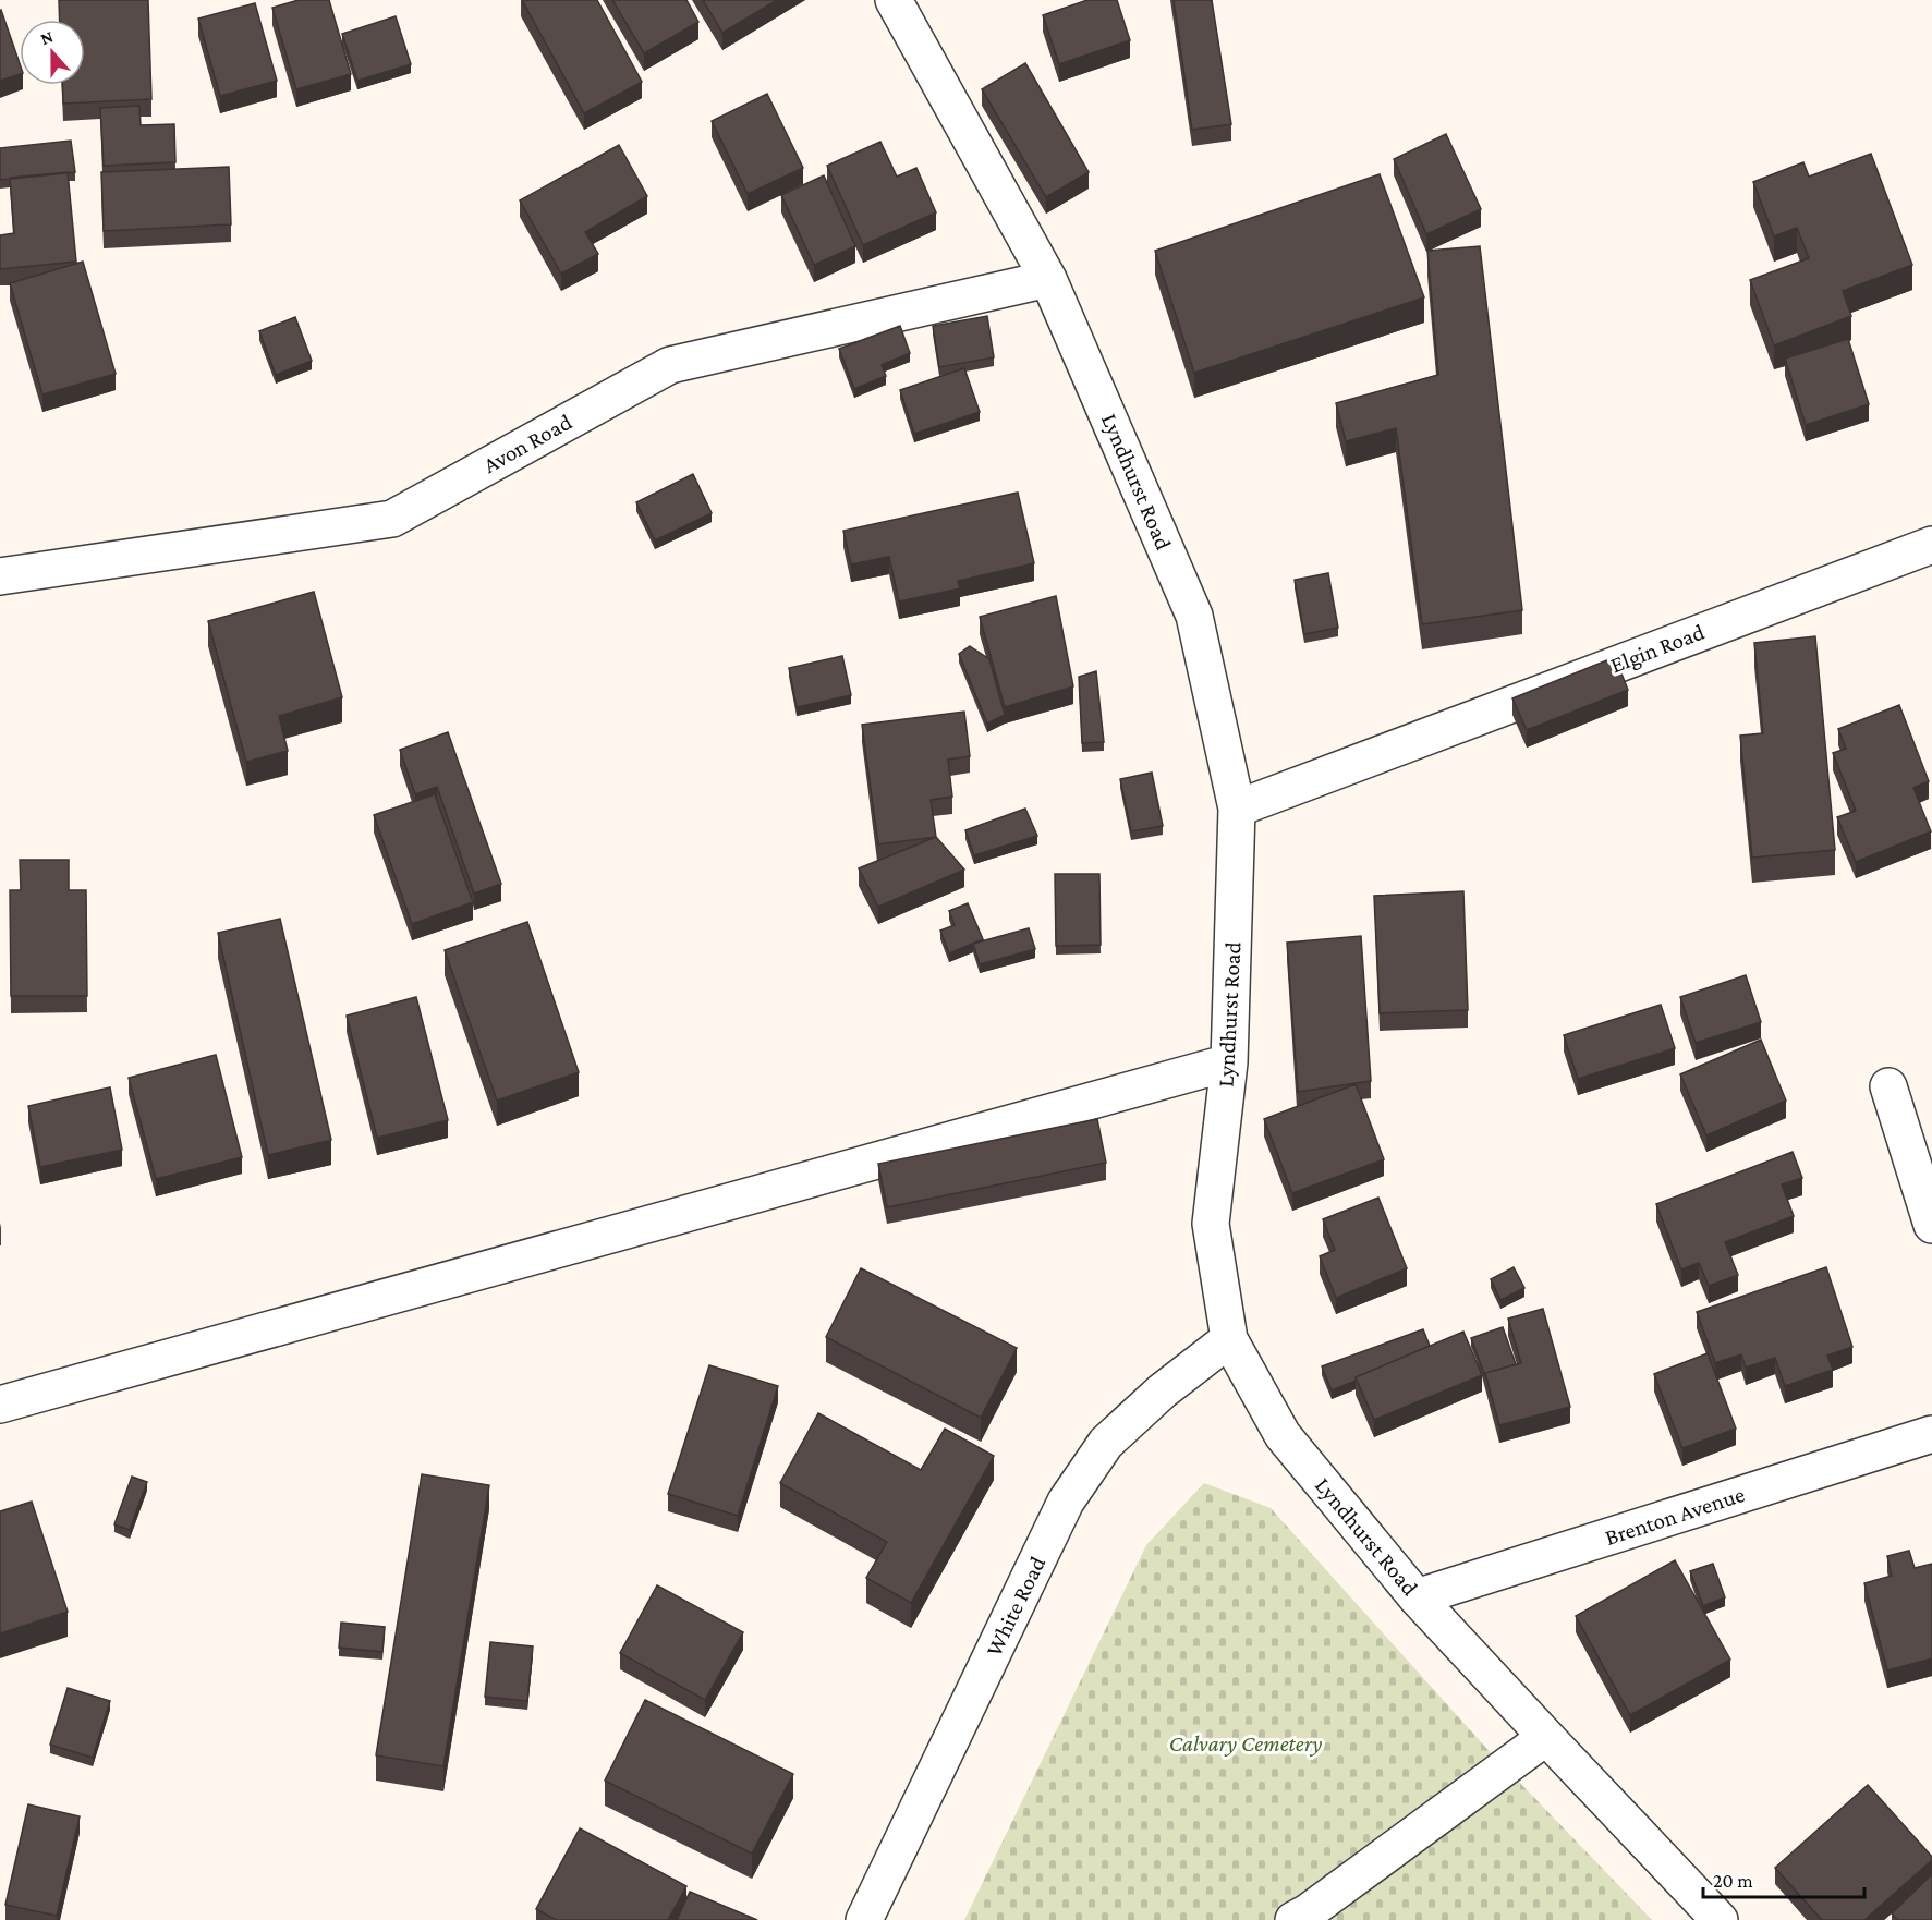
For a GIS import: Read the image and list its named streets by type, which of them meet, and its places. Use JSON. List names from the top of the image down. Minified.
{"streets":{"street":["Avon Road","Lyndhurst Road","Elgin Road","Brenton Avenue","White Road"]},"crossings":[["Avon Road","Lyndhurst Road"],["Lyndhurst Road","Elgin Road"],["Lyndhurst Road","Brenton Avenue"],["Lyndhurst Road","White Road"]],"parks":["Calvary Cemetery"],"scale_bar":"20 m","north":"top"}
